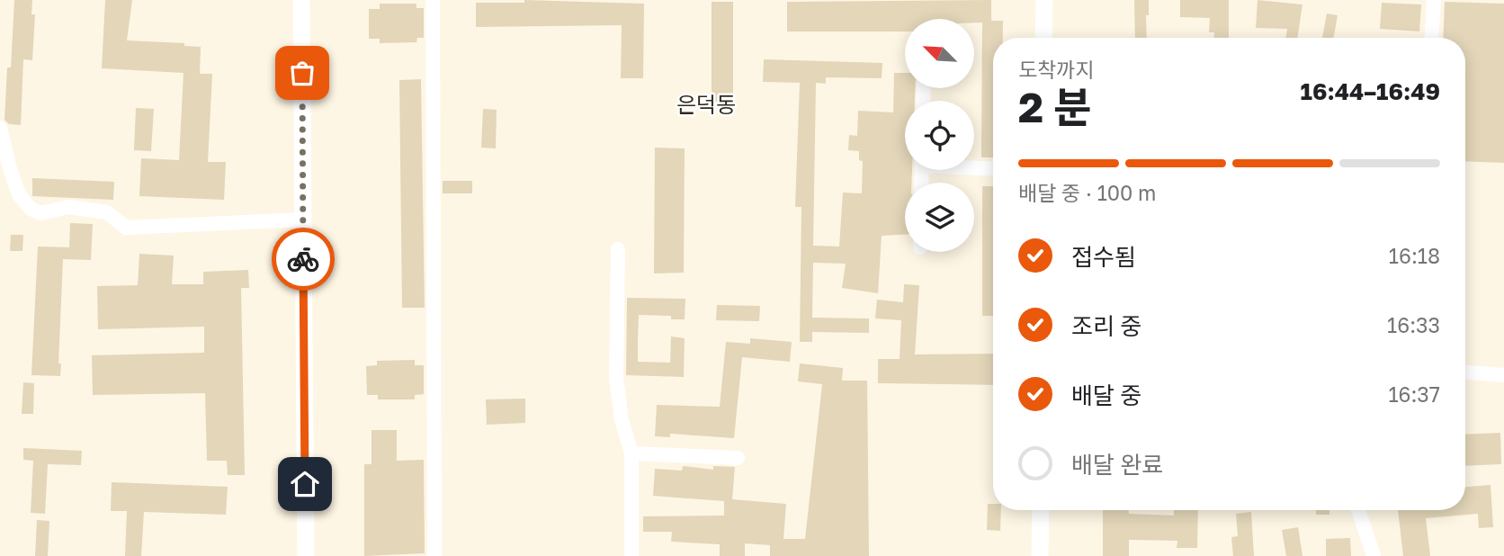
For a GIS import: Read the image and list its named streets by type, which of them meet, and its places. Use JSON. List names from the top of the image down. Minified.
{"districts":["은덕동"],"north":"top left","page":{"heading":["2 분","도착까지","16:44–16:49"],"bar":"배달 중 · 100 m","list":[["접수됨","16:18"],["조리 중","16:33"],["배달 중","16:37"],"배달 완료"]}}
